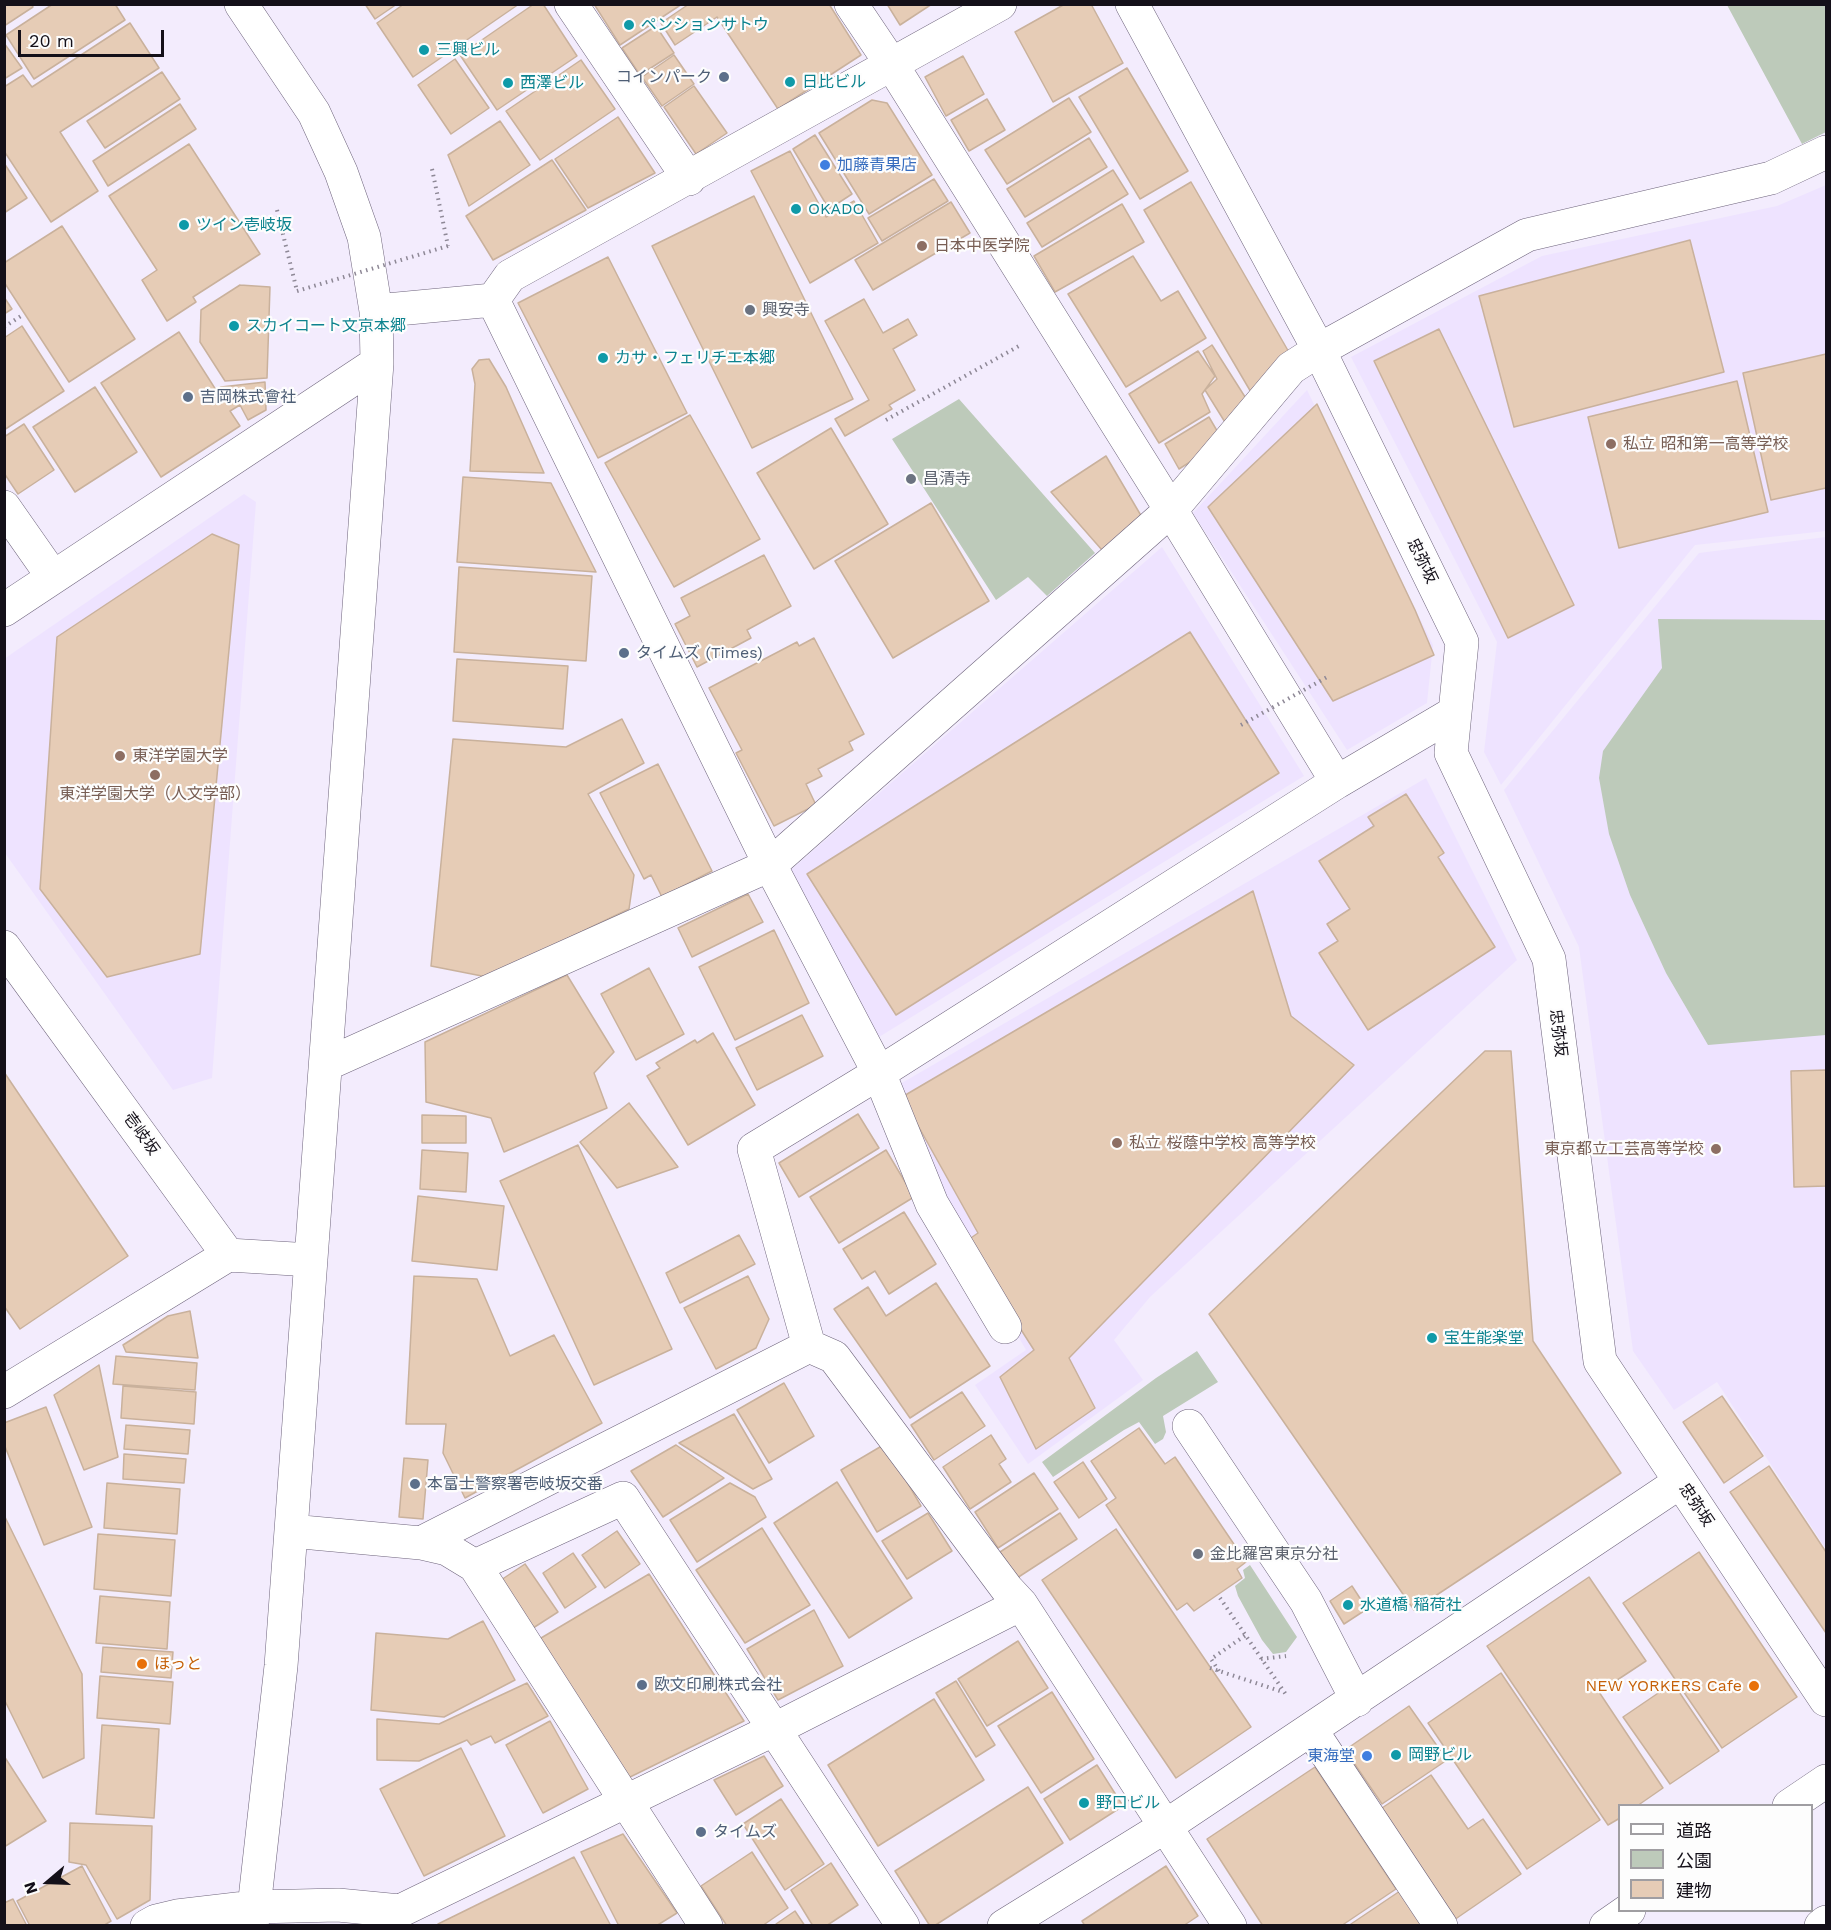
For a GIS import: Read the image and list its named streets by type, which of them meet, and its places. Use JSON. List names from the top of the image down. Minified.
{"streets":{"street":["忠弥坂","壱岐坂"]},"places":["ペンションサトウ","三興ビル","コインパーク","日比ビル","西澤ビル","加藤青果店","OKADO","ツイン壱岐坂","日本中医学院","興安寺","スカイコート文京本郷","カサ・フェリチエ本郷","吉岡株式會社","私立 昭和第一高等学校","昌清寺","タイムズ (Times)","東洋学園大学","東洋学園大学（人文学部）","私立 桜蔭中学校 高等学校","東京都立工芸高等学校","宝生能楽堂","本富士警察署壱岐坂交番","金比羅宮東京分社","水道橋 稲荷社","ほっと","欧文印刷株式会社","NEW YORKERS Cafe","岡野ビル","東海堂","野口ビル","タイムズ"],"legend":["道路","公園","建物"],"scale_bar":"20 m","north":"left"}
